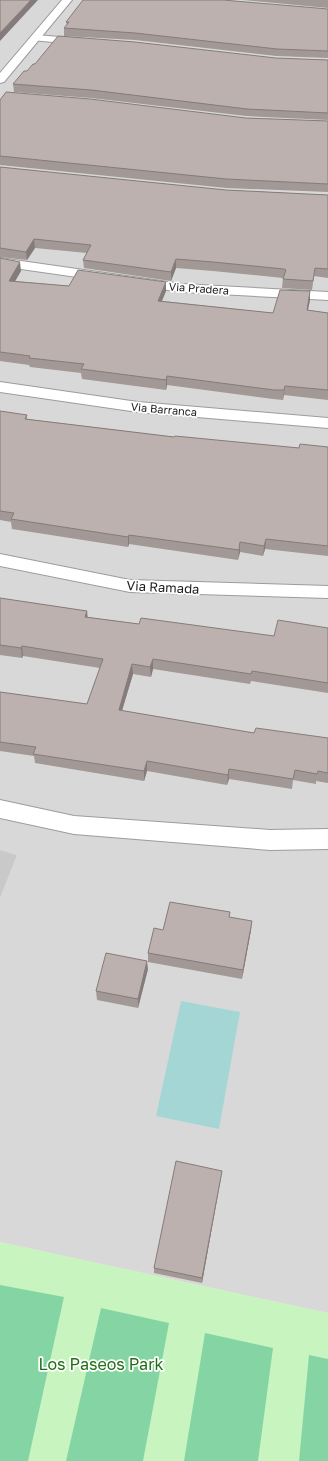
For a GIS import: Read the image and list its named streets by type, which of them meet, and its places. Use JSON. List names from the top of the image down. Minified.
{"streets":{"street":["Via Pradera","Via Barranca","Via Ramada"]},"parks":["Los Paseos Park"]}
